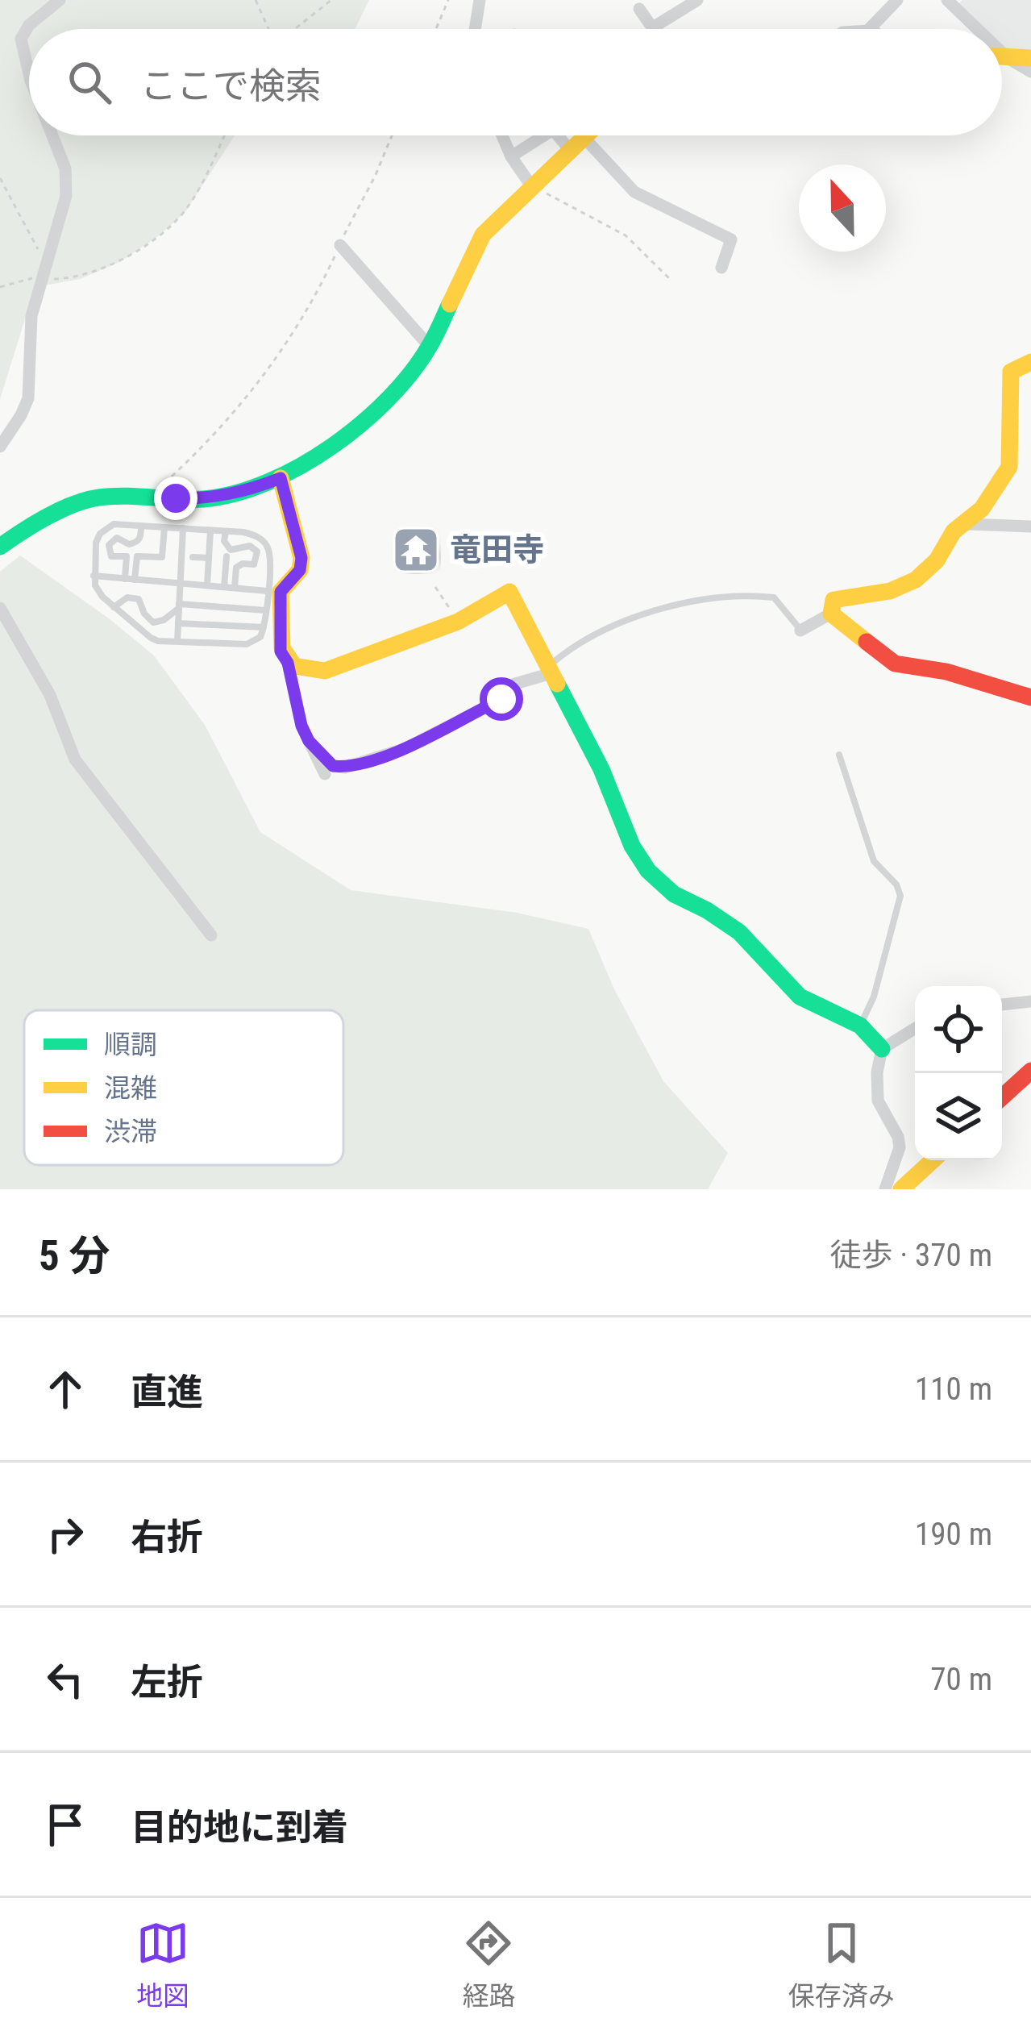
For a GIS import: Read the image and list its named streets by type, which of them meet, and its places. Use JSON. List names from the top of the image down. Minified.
{"places":{"temple":["竜田寺"]},"legend":["順調","混雑","渋滞"],"north":"top","page":{"search":"ここで検索","heading":["5 分","徒歩 · 370 m"],"list":[["直進","110 m"],["右折","190 m"],["左折","70 m"],"目的地に到着"],"nav":["地図","経路","保存済み"]}}
